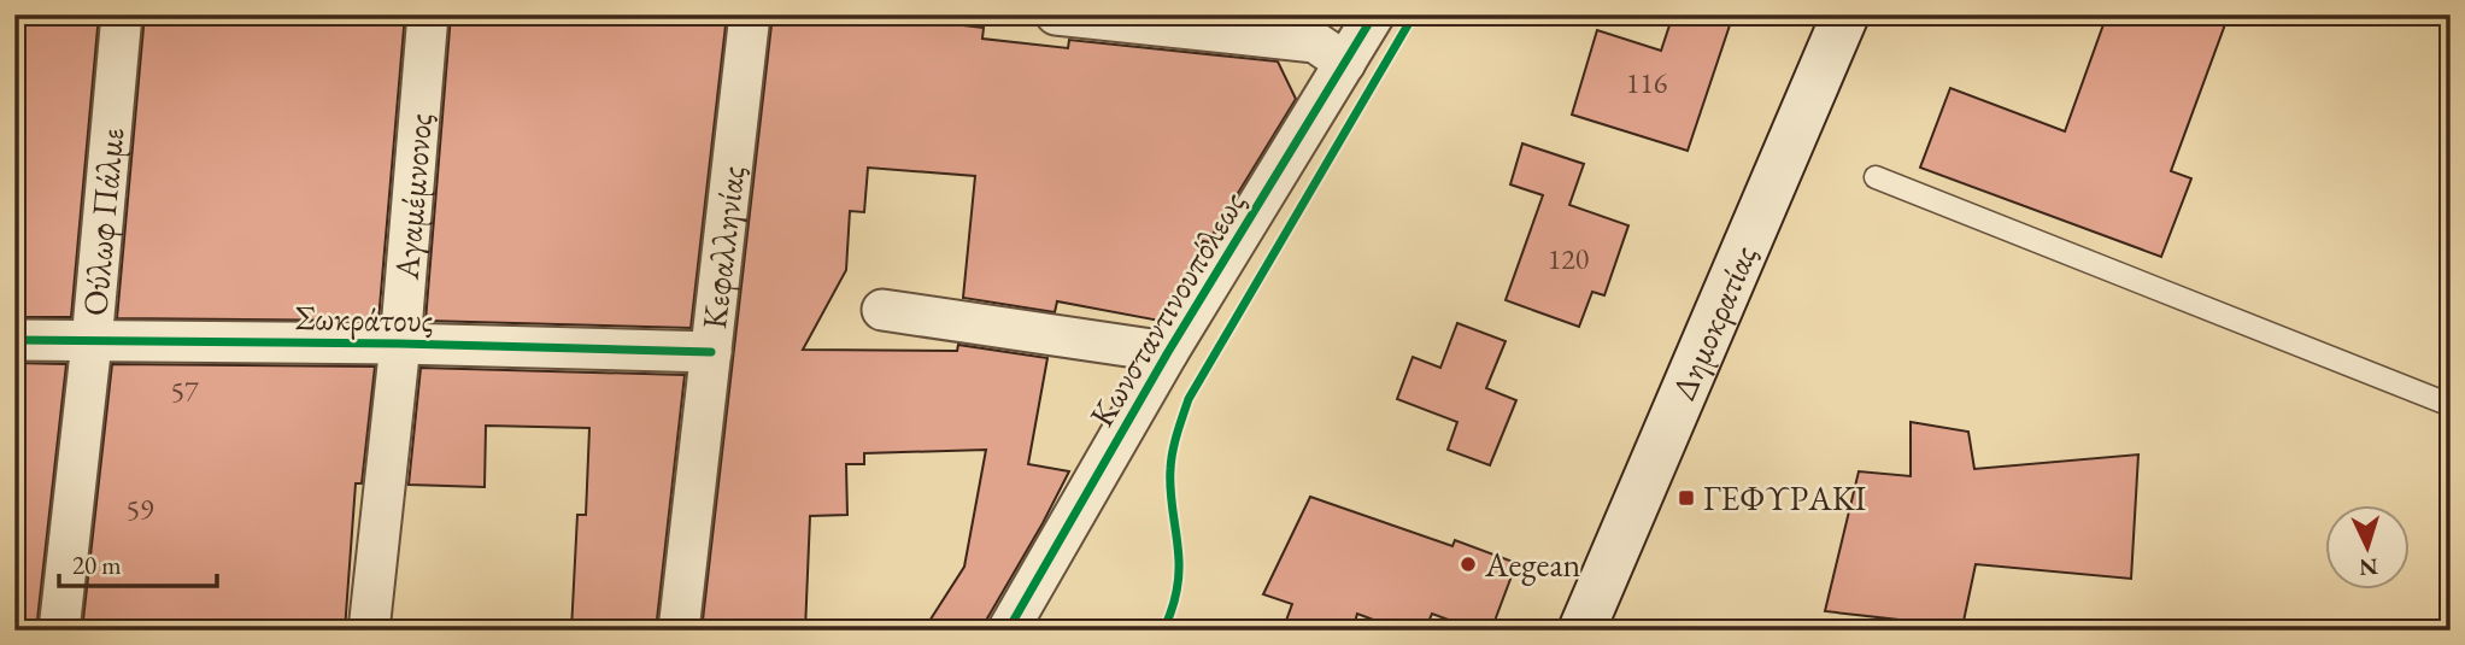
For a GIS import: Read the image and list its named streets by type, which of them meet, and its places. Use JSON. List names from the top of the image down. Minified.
{"streets":{"main road":["Δημοκρατίας"],"street":["Αγαμέμνονος","Ούλωφ Πάλμε","Κεφαλληνίας","Κωνσταντινουπόλεως","Σωκράτους"]},"crossings":[["Αγαμέμνονος","Σωκράτους"],["Ούλωφ Πάλμε","Σωκράτους"],["Κεφαλληνίας","Σωκράτους"]],"places":{"transit":["ΓΕΦΥΡΑΚΙ"],"other":["Aegean"]},"house_numbers":["116","120","57","59"],"scale_bar":"20 m","north":"bottom"}
